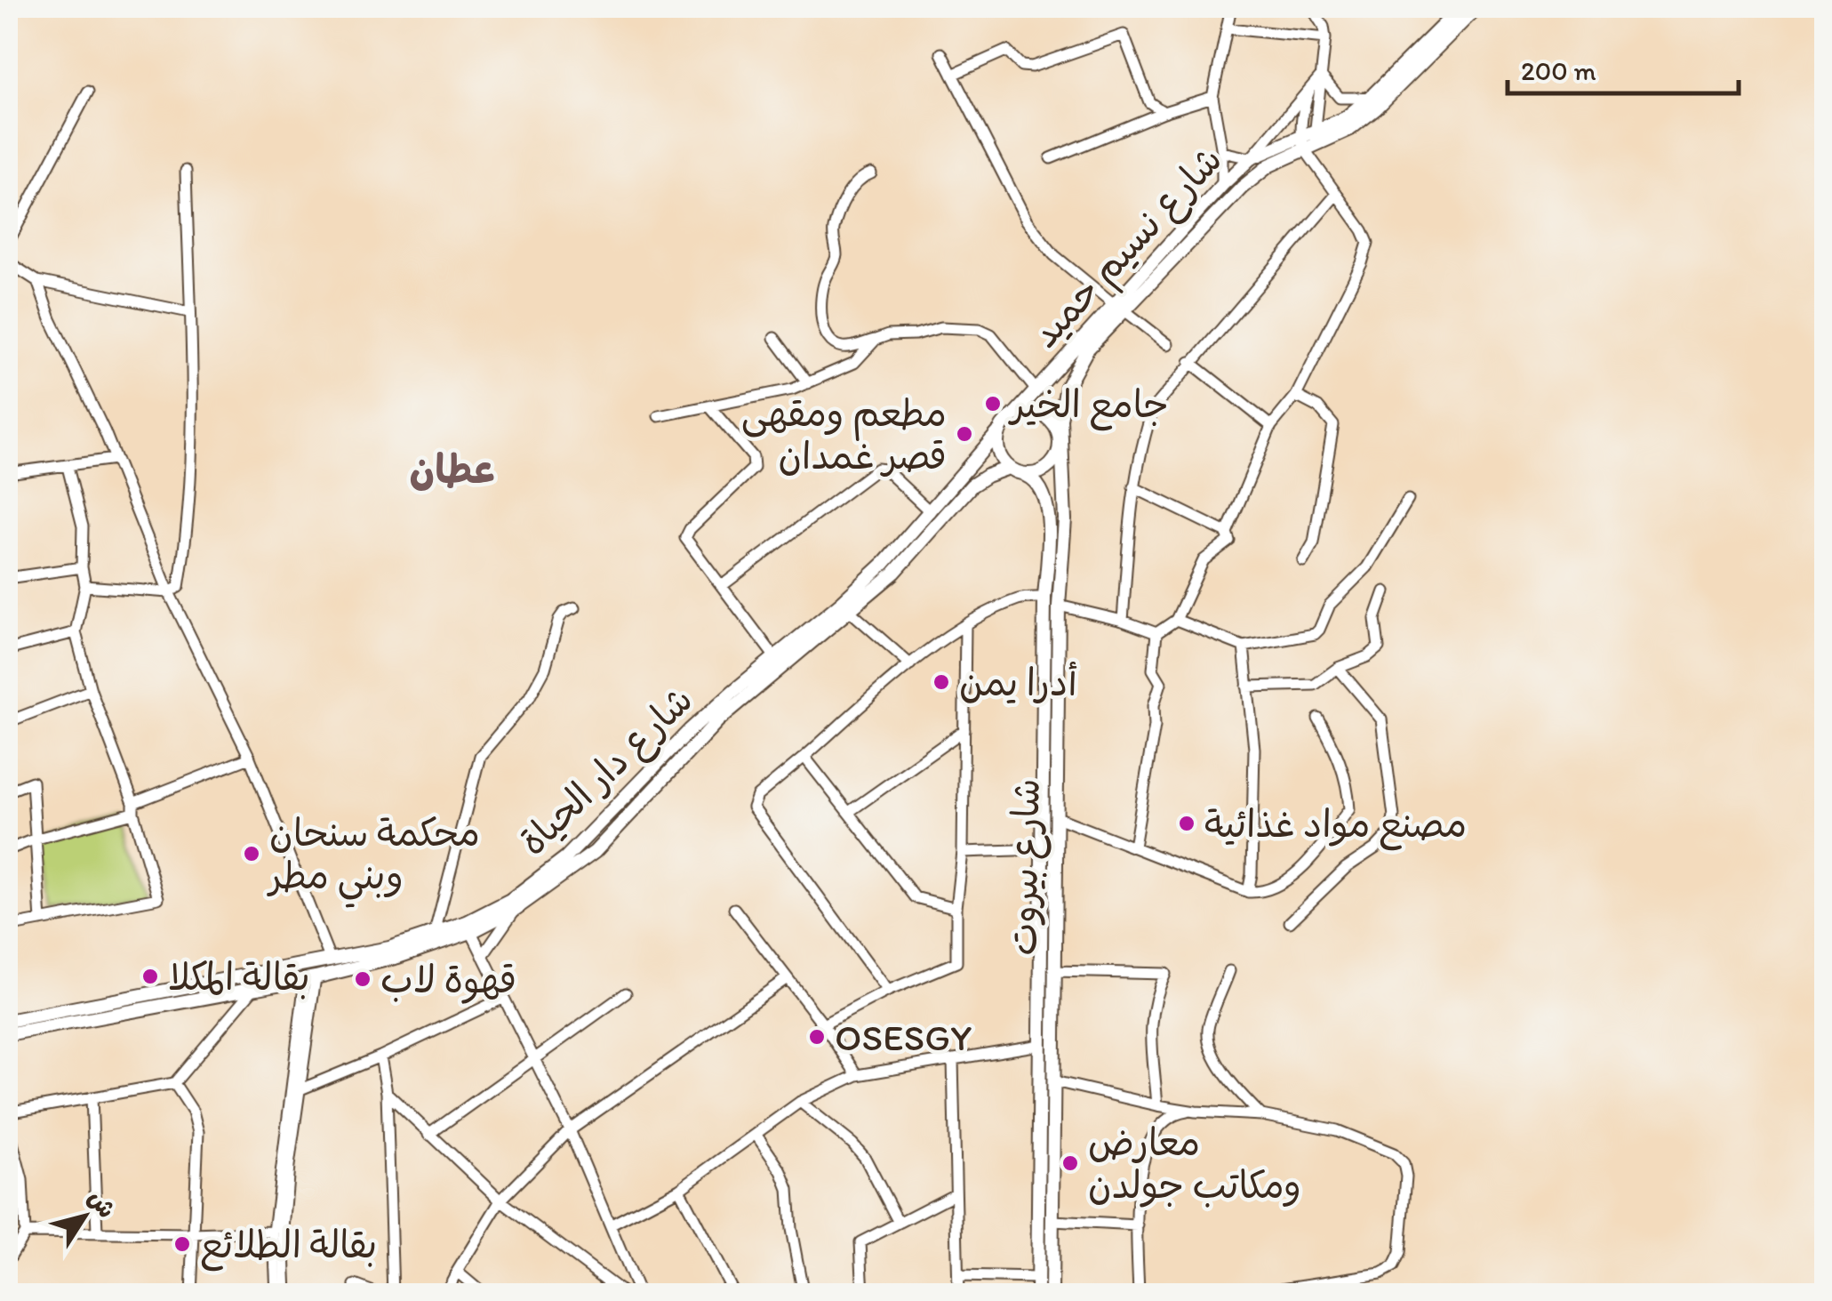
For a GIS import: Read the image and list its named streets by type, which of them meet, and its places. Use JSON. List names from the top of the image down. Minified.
{"streets":{"main road":["شارع نسيم حميد","شارع دار الحياة","شارع بيروت"]},"crossings":[["شارع نسيم حميد","شارع دار الحياة"],["شارع نسيم حميد","شارع بيروت"],["شارع دار الحياة","شارع بيروت"]],"districts":["عطان"],"places":["جامع الخير","مطعم ومقهى قصر غمدان","أدرا يمن","مصنع مواد غذائية","محكمة سنحان وبني مطر","بقالة المكلا","قهوة لاب","OSESGY","معارض ومكاتب جولدن","بقالة الطلائع"],"scale_bar":"200 m","north":"top right"}
